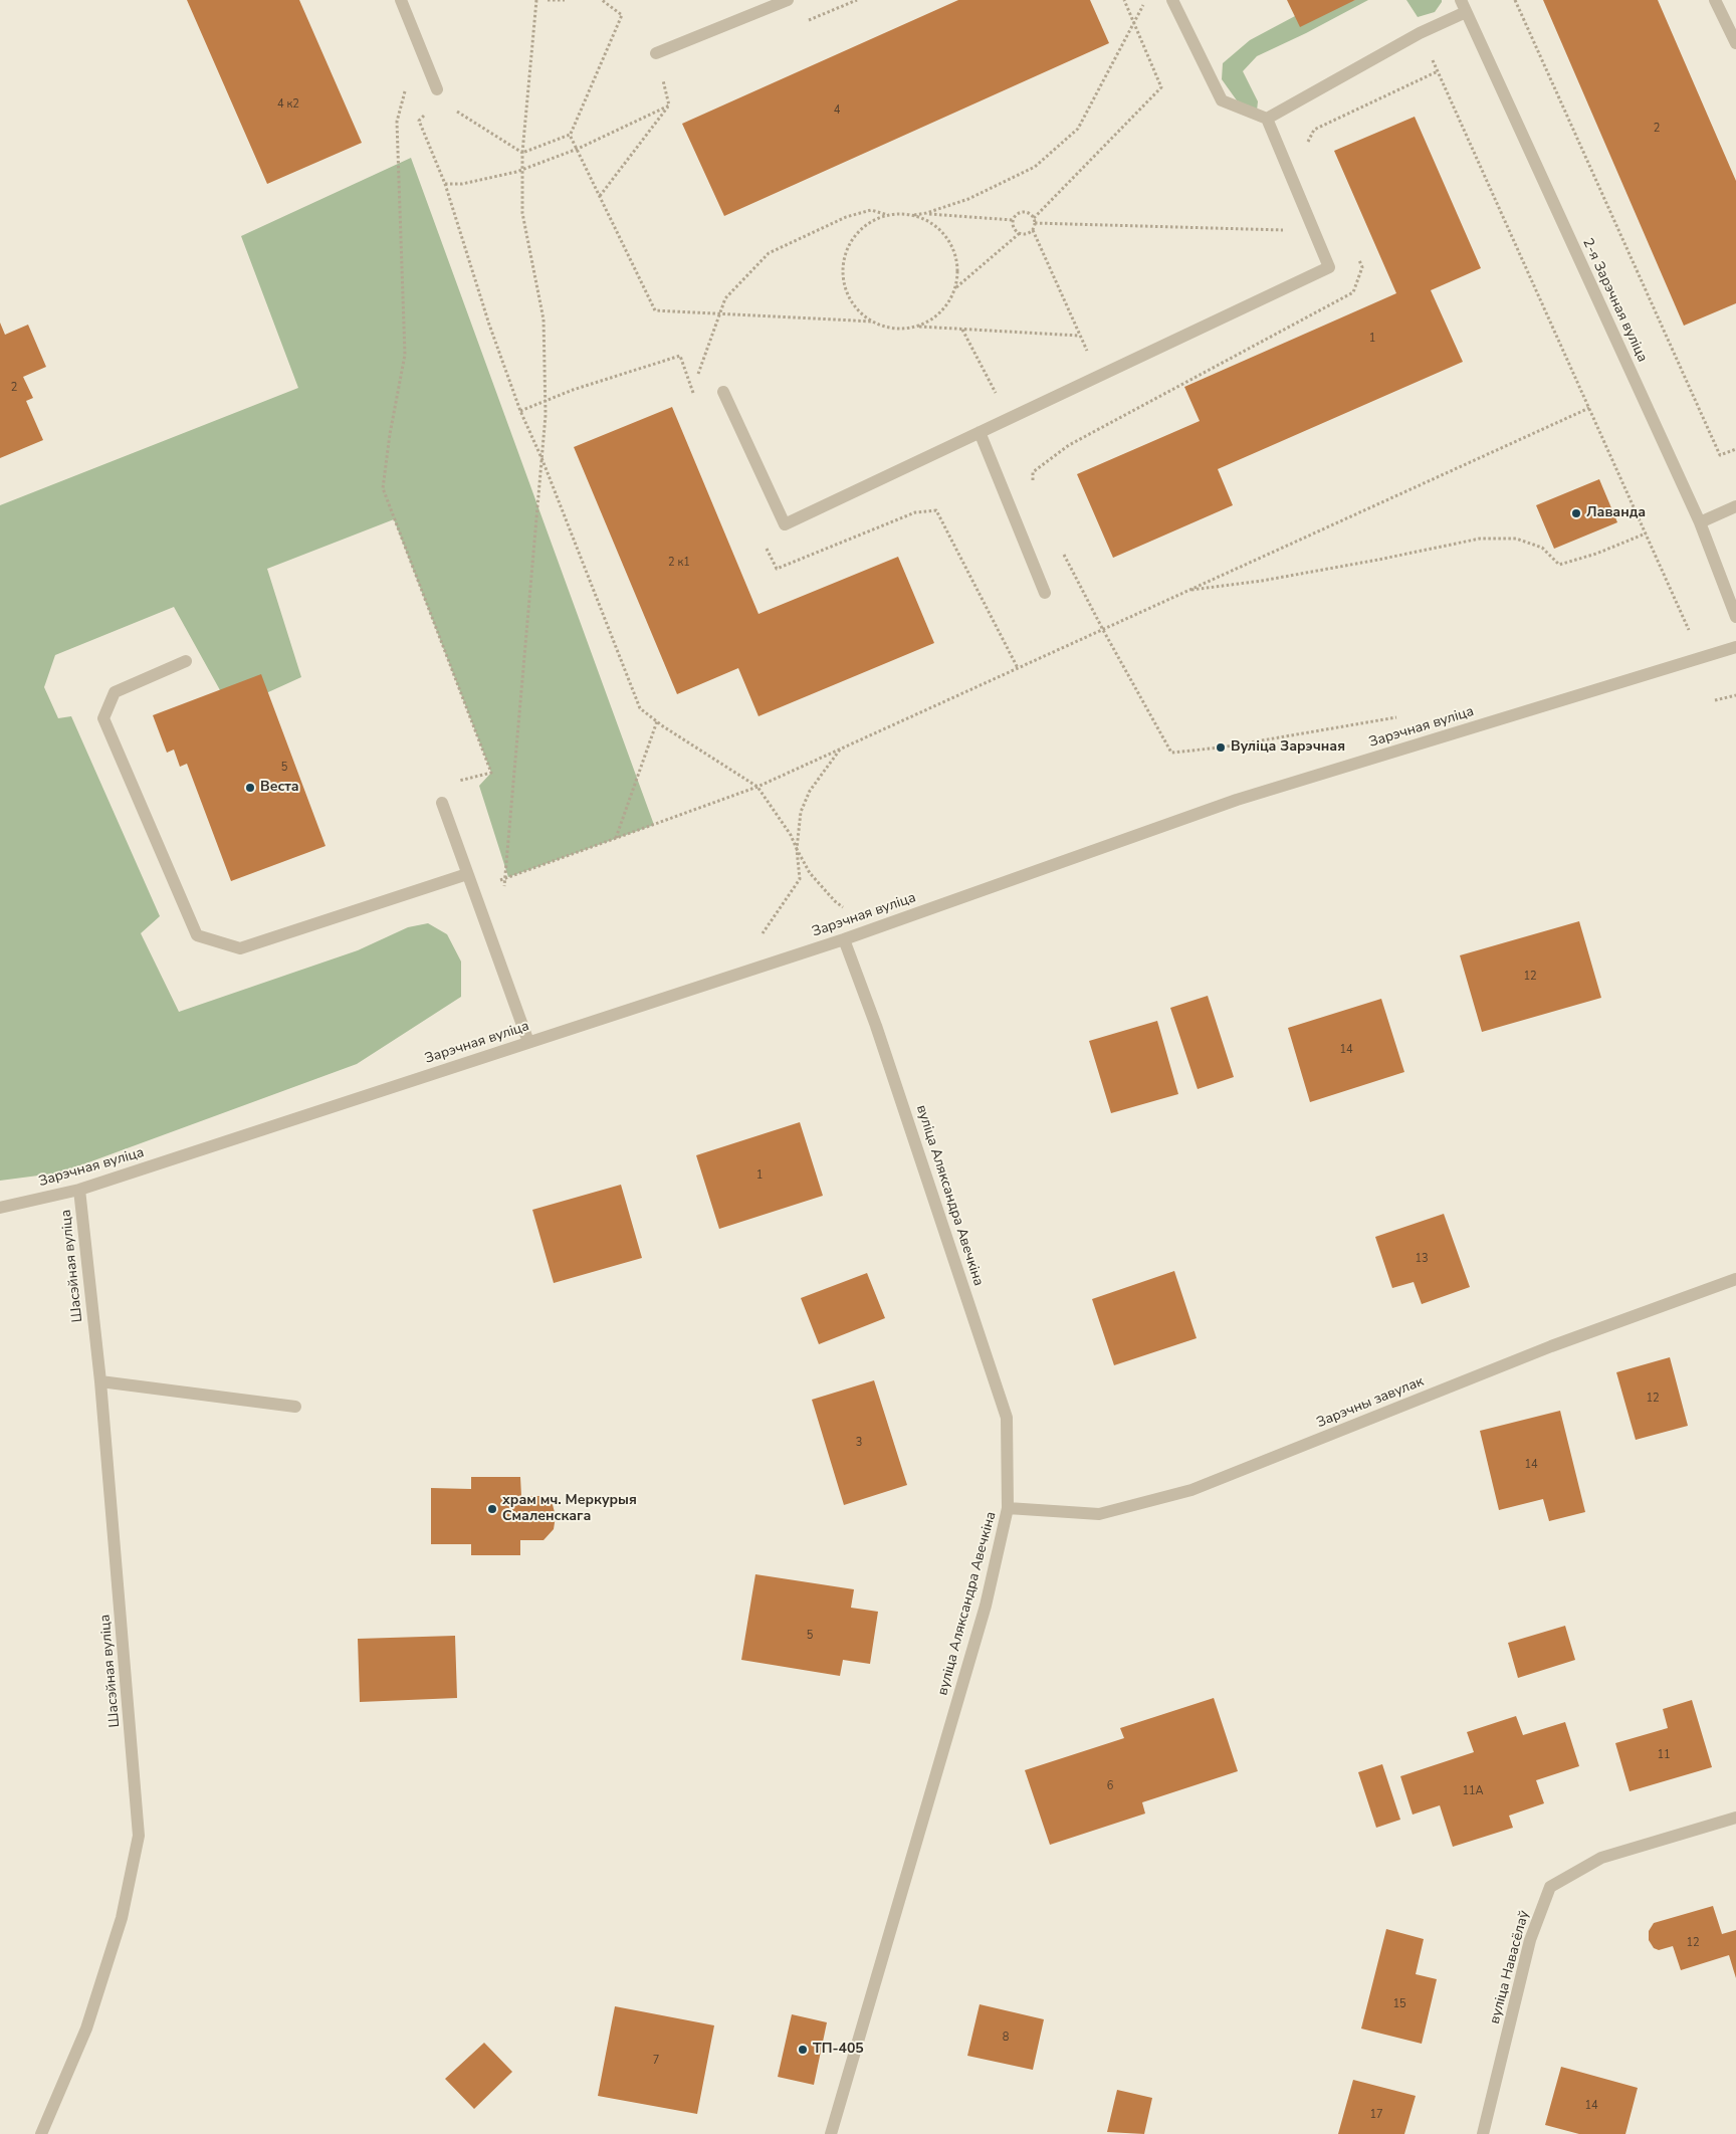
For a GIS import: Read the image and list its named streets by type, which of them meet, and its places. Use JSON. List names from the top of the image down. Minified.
{"streets":{"street":["2-я Зарэчная вуліца","Зарэчная вуліца","вуліца Аляксандра Авечкіна","Шасэйная вуліца","Зарэчны завулак","вуліца Навасёлаў"]},"crossings":[["Зарэчная вуліца","вуліца Аляксандра Авечкіна"],["Зарэчная вуліца","Шасэйная вуліца"],["вуліца Аляксандра Авечкіна","Зарэчны завулак"]],"places":["Лаванда","Вуліца Зарэчная","Веста","храм мч. Меркурыя Смаленскага","ТП-405"],"house_numbers":["4 к2","4","2","1","2","2 к1","5","12","14","1","13","12","3","14","5","11","6","11А","12","15","8","7","14","17"]}
